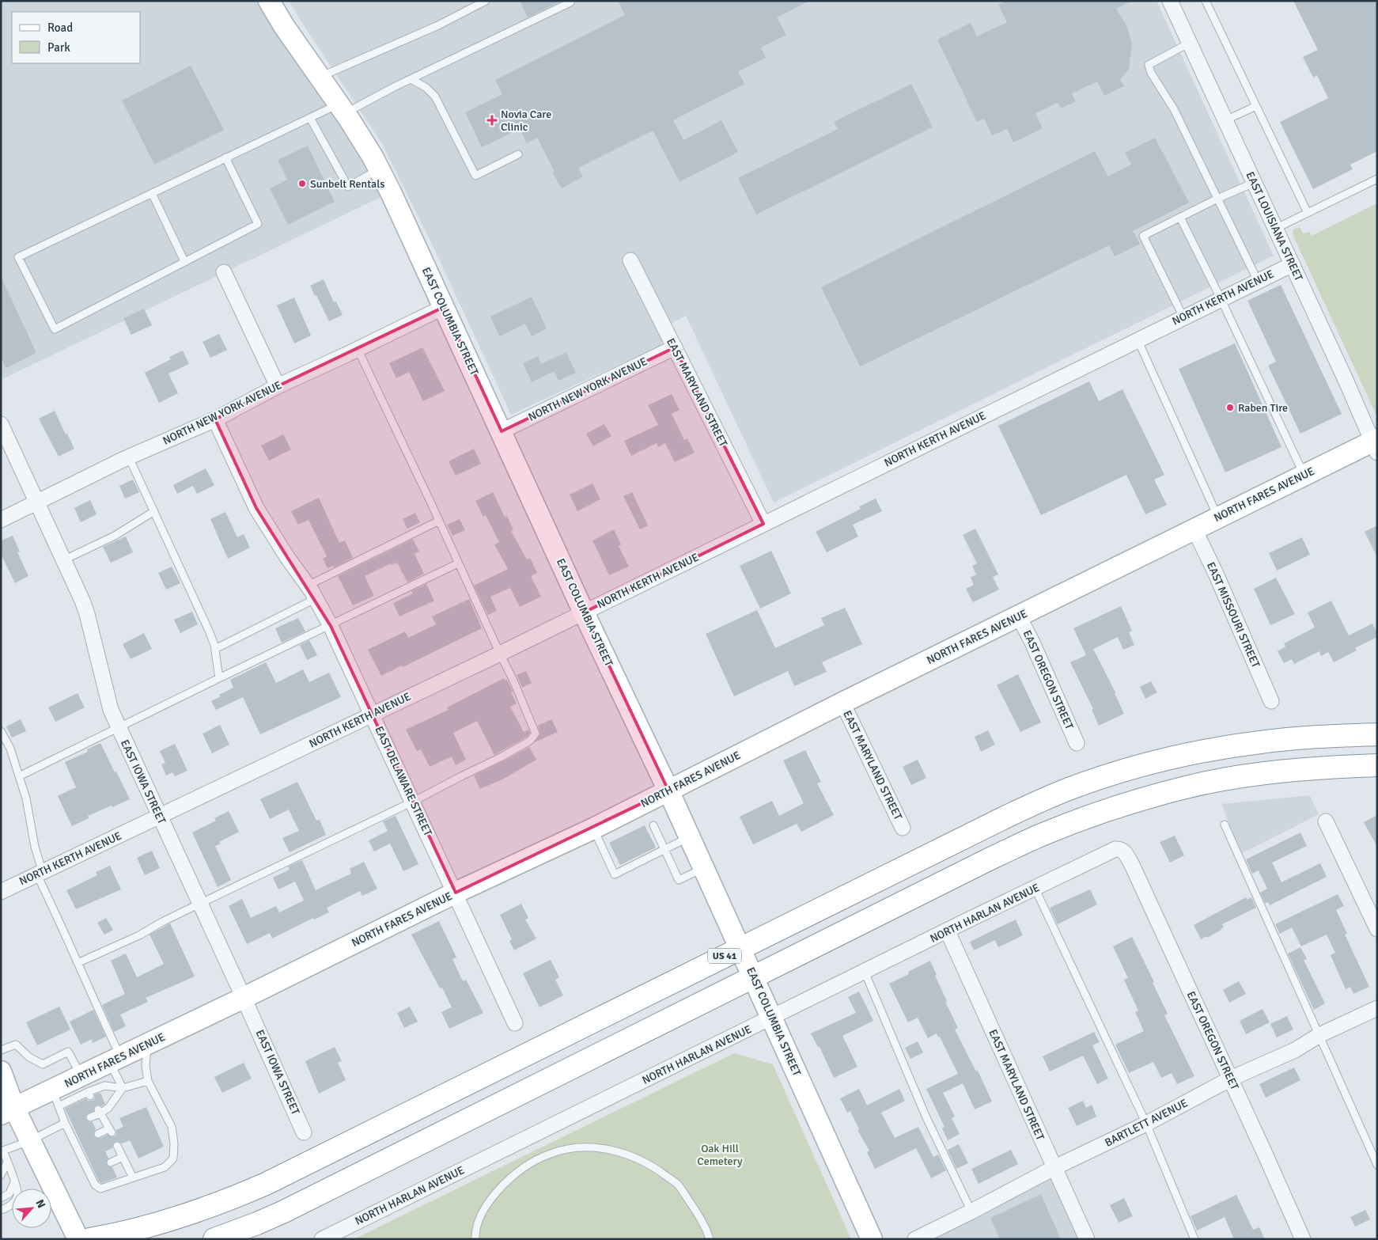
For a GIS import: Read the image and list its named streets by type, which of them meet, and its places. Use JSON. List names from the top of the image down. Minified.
{"streets":{"highway":["US 41"],"street":["EAST LOUISIANA STREET","NORTH KERTH AVENUE","EAST COLUMBIA STREET","NORTH NEW YORK AVENUE","EAST MARYLAND STREET","NORTH FARES AVENUE","EAST MISSOURI STREET","EAST OREGON STREET","EAST DELAWARE STREET","EAST IOWA STREET","NORTH HARLAN AVENUE","BARTLETT AVENUE"]},"crossings":[["EAST LOUISIANA STREET","NORTH KERTH AVENUE"],["EAST LOUISIANA STREET","NORTH FARES AVENUE"],["NORTH KERTH AVENUE","EAST COLUMBIA STREET"],["NORTH KERTH AVENUE","EAST MARYLAND STREET"],["NORTH KERTH AVENUE","EAST DELAWARE STREET"],["NORTH KERTH AVENUE","EAST IOWA STREET"],["EAST COLUMBIA STREET","NORTH NEW YORK AVENUE"],["EAST COLUMBIA STREET","NORTH FARES AVENUE"],["EAST COLUMBIA STREET","NORTH HARLAN AVENUE"],["EAST COLUMBIA STREET","US 41"],["NORTH NEW YORK AVENUE","EAST MARYLAND STREET"],["NORTH NEW YORK AVENUE","EAST DELAWARE STREET"],["NORTH NEW YORK AVENUE","EAST IOWA STREET"],["EAST MARYLAND STREET","NORTH FARES AVENUE"],["EAST MARYLAND STREET","NORTH HARLAN AVENUE"],["EAST MARYLAND STREET","BARTLETT AVENUE"],["NORTH FARES AVENUE","EAST MISSOURI STREET"],["NORTH FARES AVENUE","EAST OREGON STREET"],["NORTH FARES AVENUE","EAST DELAWARE STREET"],["NORTH FARES AVENUE","EAST IOWA STREET"],["EAST OREGON STREET","NORTH HARLAN AVENUE"],["EAST OREGON STREET","BARTLETT AVENUE"]],"parks":["Oak Hill Cemetery"],"places":{"health":["Novia Care Clinic"],"other":["Sunbelt Rentals","Raben Tire"]},"legend":["Road","Park"],"north":"top right"}
